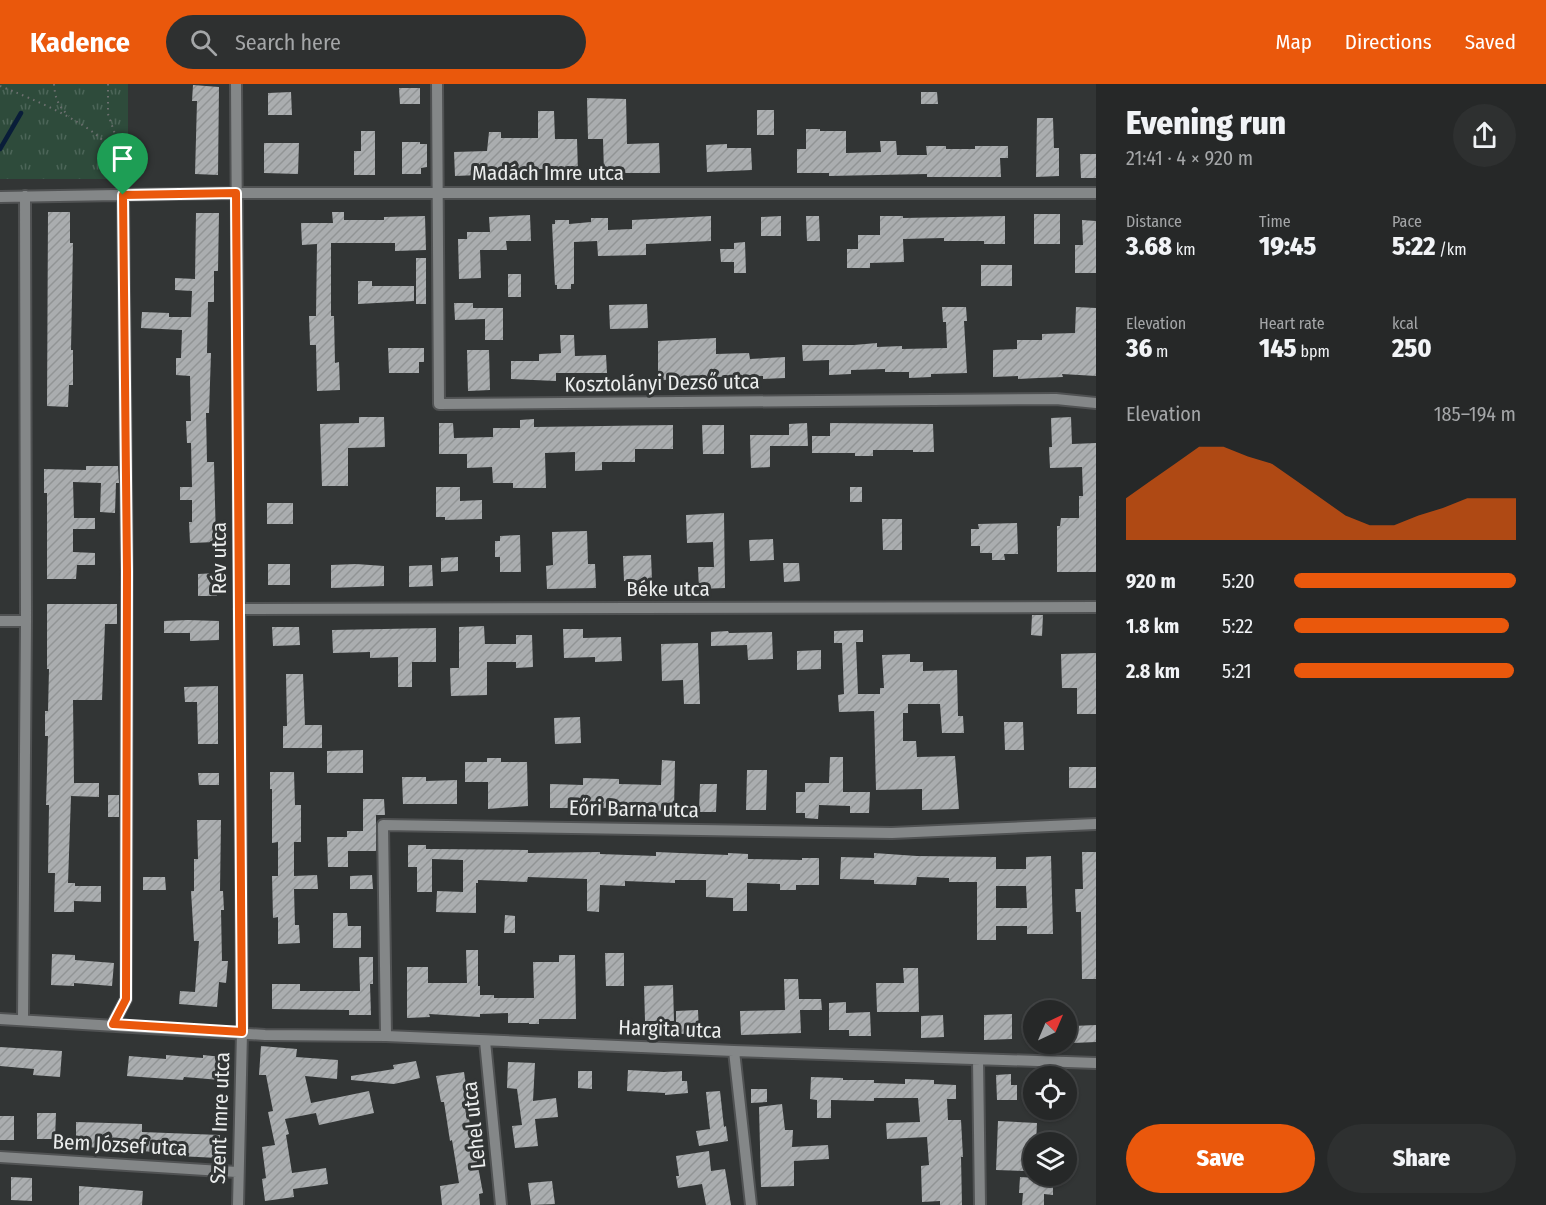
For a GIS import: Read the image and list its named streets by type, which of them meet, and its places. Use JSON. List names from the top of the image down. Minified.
{"streets":{"street":["Madách Imre utca","Kosztolányi Dezső utca","Rév utca","Béke utca","Eőri Barna utca","Hargita utca","Szent Imre utca","Lehel utca","Bem József utca"]},"crossings":[["Madách Imre utca","Kosztolányi Dezső utca"],["Madách Imre utca","Rév utca"],["Rév utca","Béke utca"],["Rév utca","Hargita utca"],["Rév utca","Szent Imre utca"],["Eőri Barna utca","Hargita utca"],["Hargita utca","Szent Imre utca"],["Hargita utca","Lehel utca"],["Szent Imre utca","Bem József utca"]],"north":"top right","page":{"header":"Kadence","search":"Search here","nav":["Map","Directions","Saved"],"heading":["Evening run","21:41 · 4 × 920 m"],"stats":[["Distance","3.68 km"],["Time","19:45"],["Pace","5:22 /km"],["Elevation","36 m"],["Heart rate","145 bpm"],["kcal","250"]],"chart":["Elevation","185–194 m"],"list":[{"name":"920 m","note":"5:20"},{"name":"1.8 km","note":"5:22"},{"name":"2.8 km","note":"5:21"}],"buttons":["Save","Share"]}}
